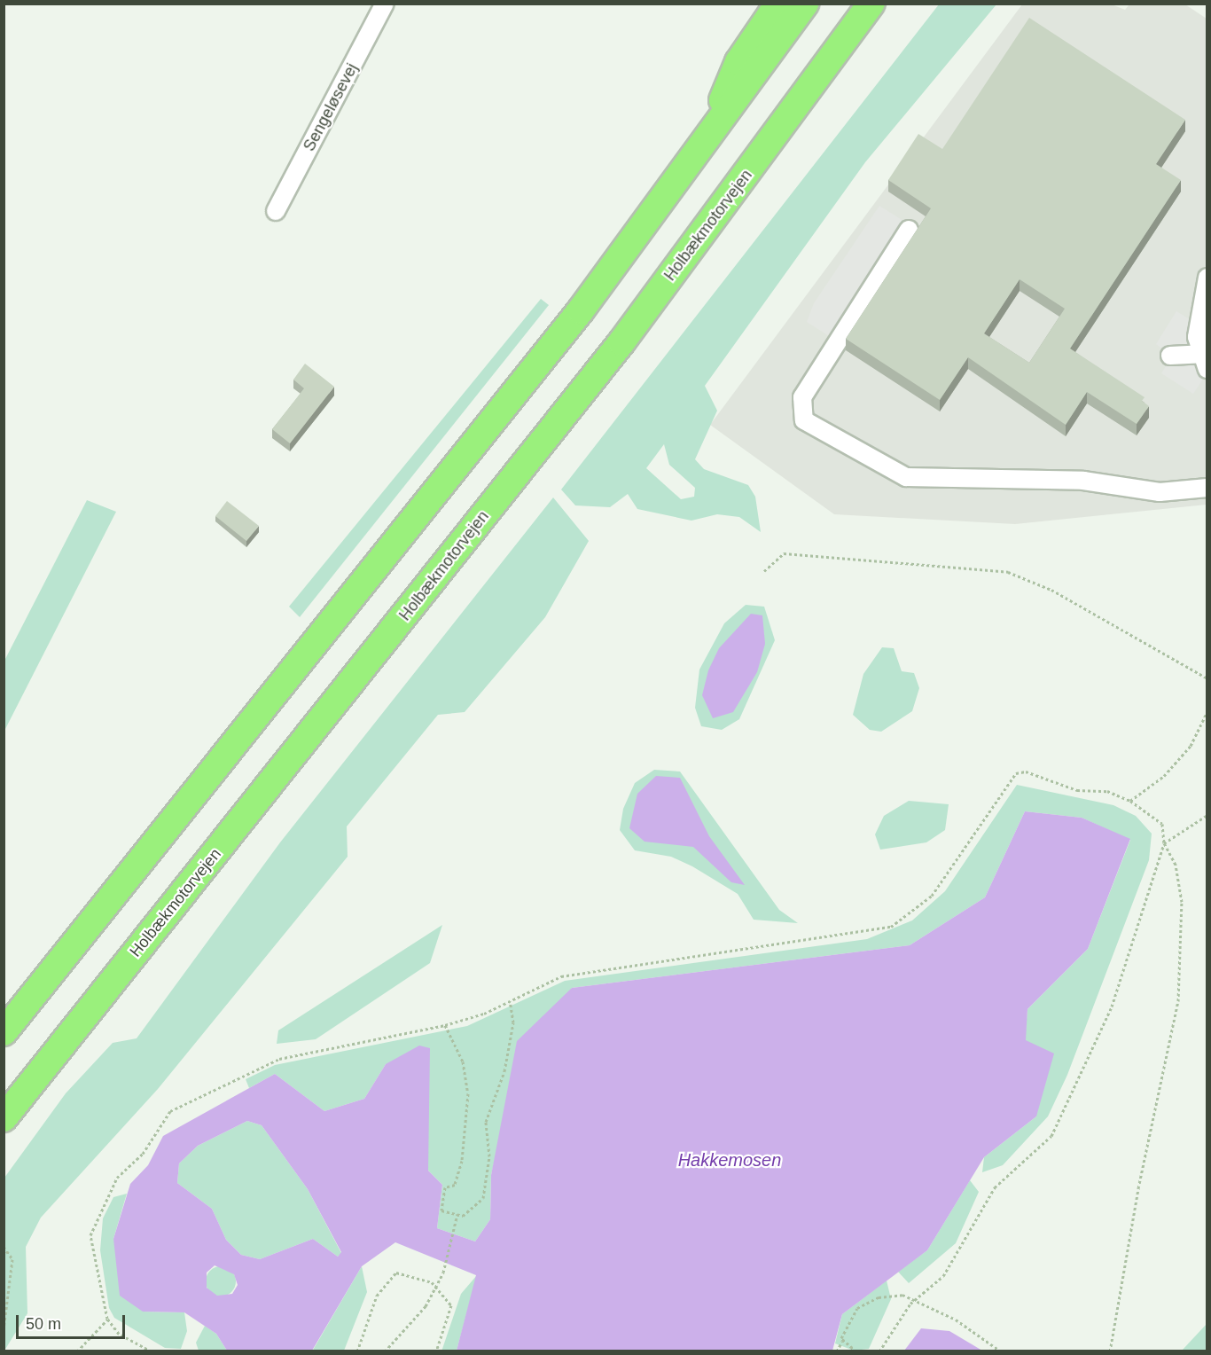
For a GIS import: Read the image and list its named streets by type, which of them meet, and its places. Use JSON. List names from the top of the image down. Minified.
{"streets":{"highway":["Holbækmotorvejen"],"street":["Sengeløsevej"]},"water":["Hakkemosen"],"scale_bar":"50 m"}
